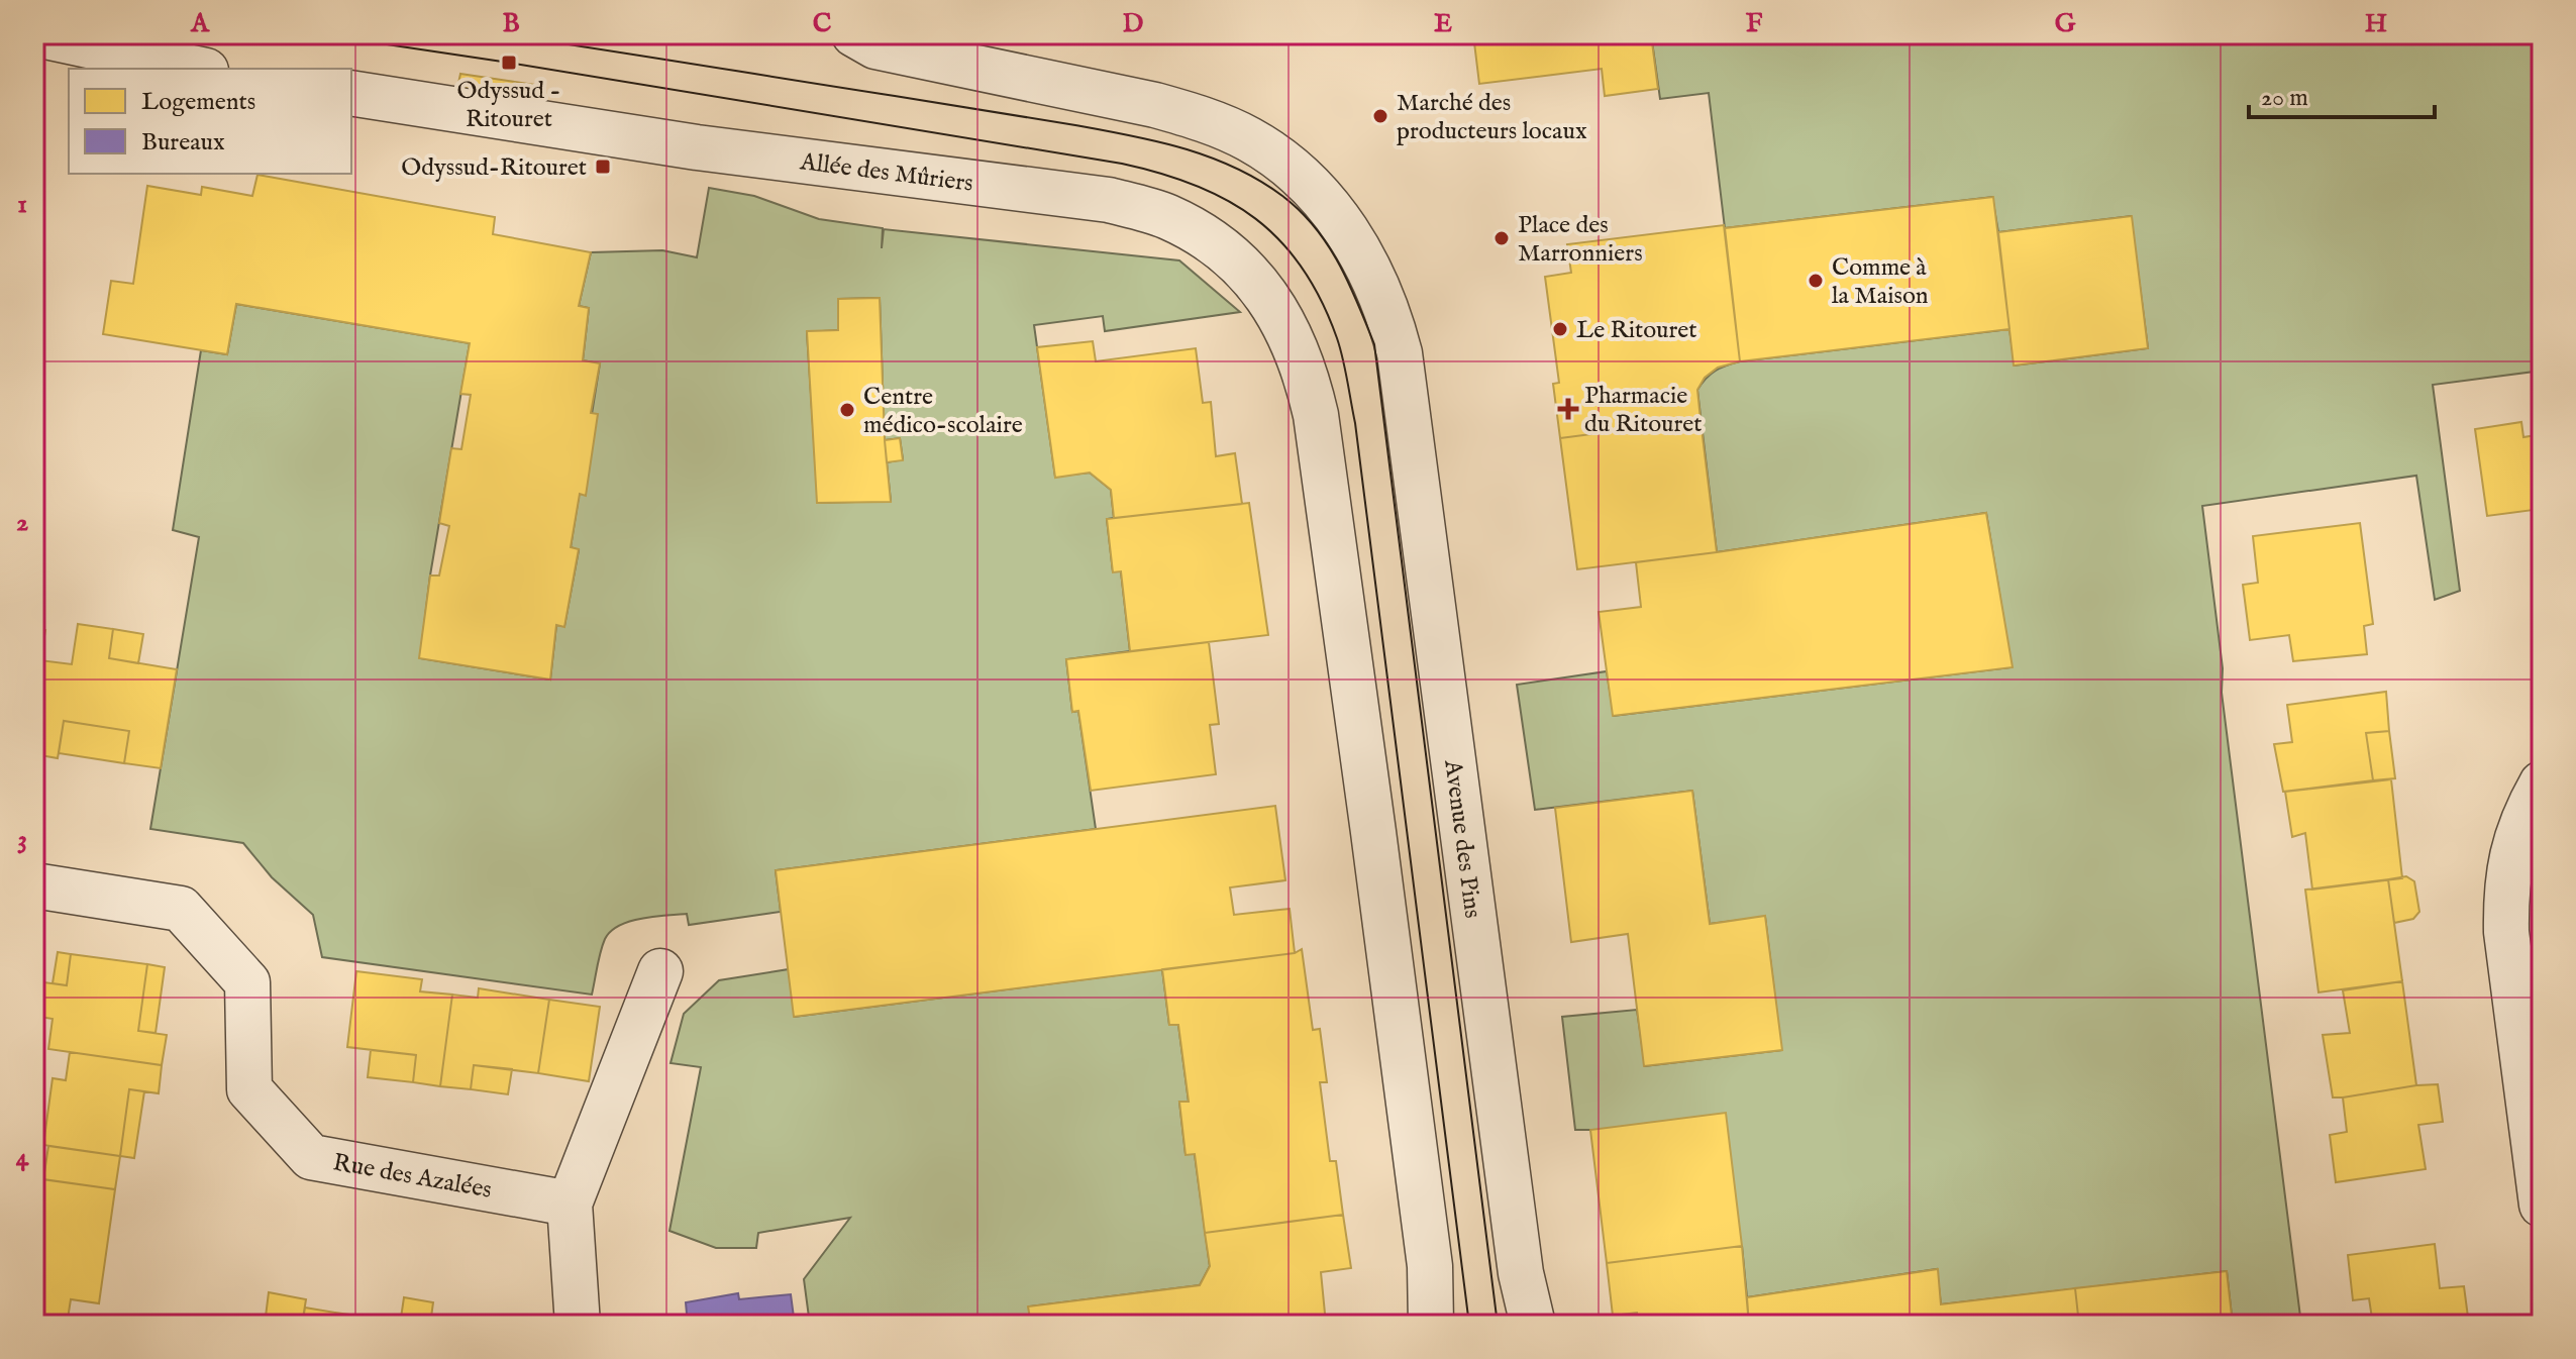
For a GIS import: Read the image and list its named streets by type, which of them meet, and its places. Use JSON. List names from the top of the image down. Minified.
{"streets":{"street":["Allée des Mûriers","Avenue des Pins","Rue des Azalées"]},"places":{"transit":["Odyssud - Ritouret","Odyssud-Ritouret"],"other":["Marché des producteurs locaux","Place des Marronniers","Comme à la Maison","Le Ritouret","Centre médico-scolaire"],"health":["Pharmacie du Ritouret"]},"legend":["Logements","Bureaux"],"scale_bar":"20 m","grid":{"columns":["A","B","C","D","E","F","G","H"],"rows":["1","2","3","4"]}}
